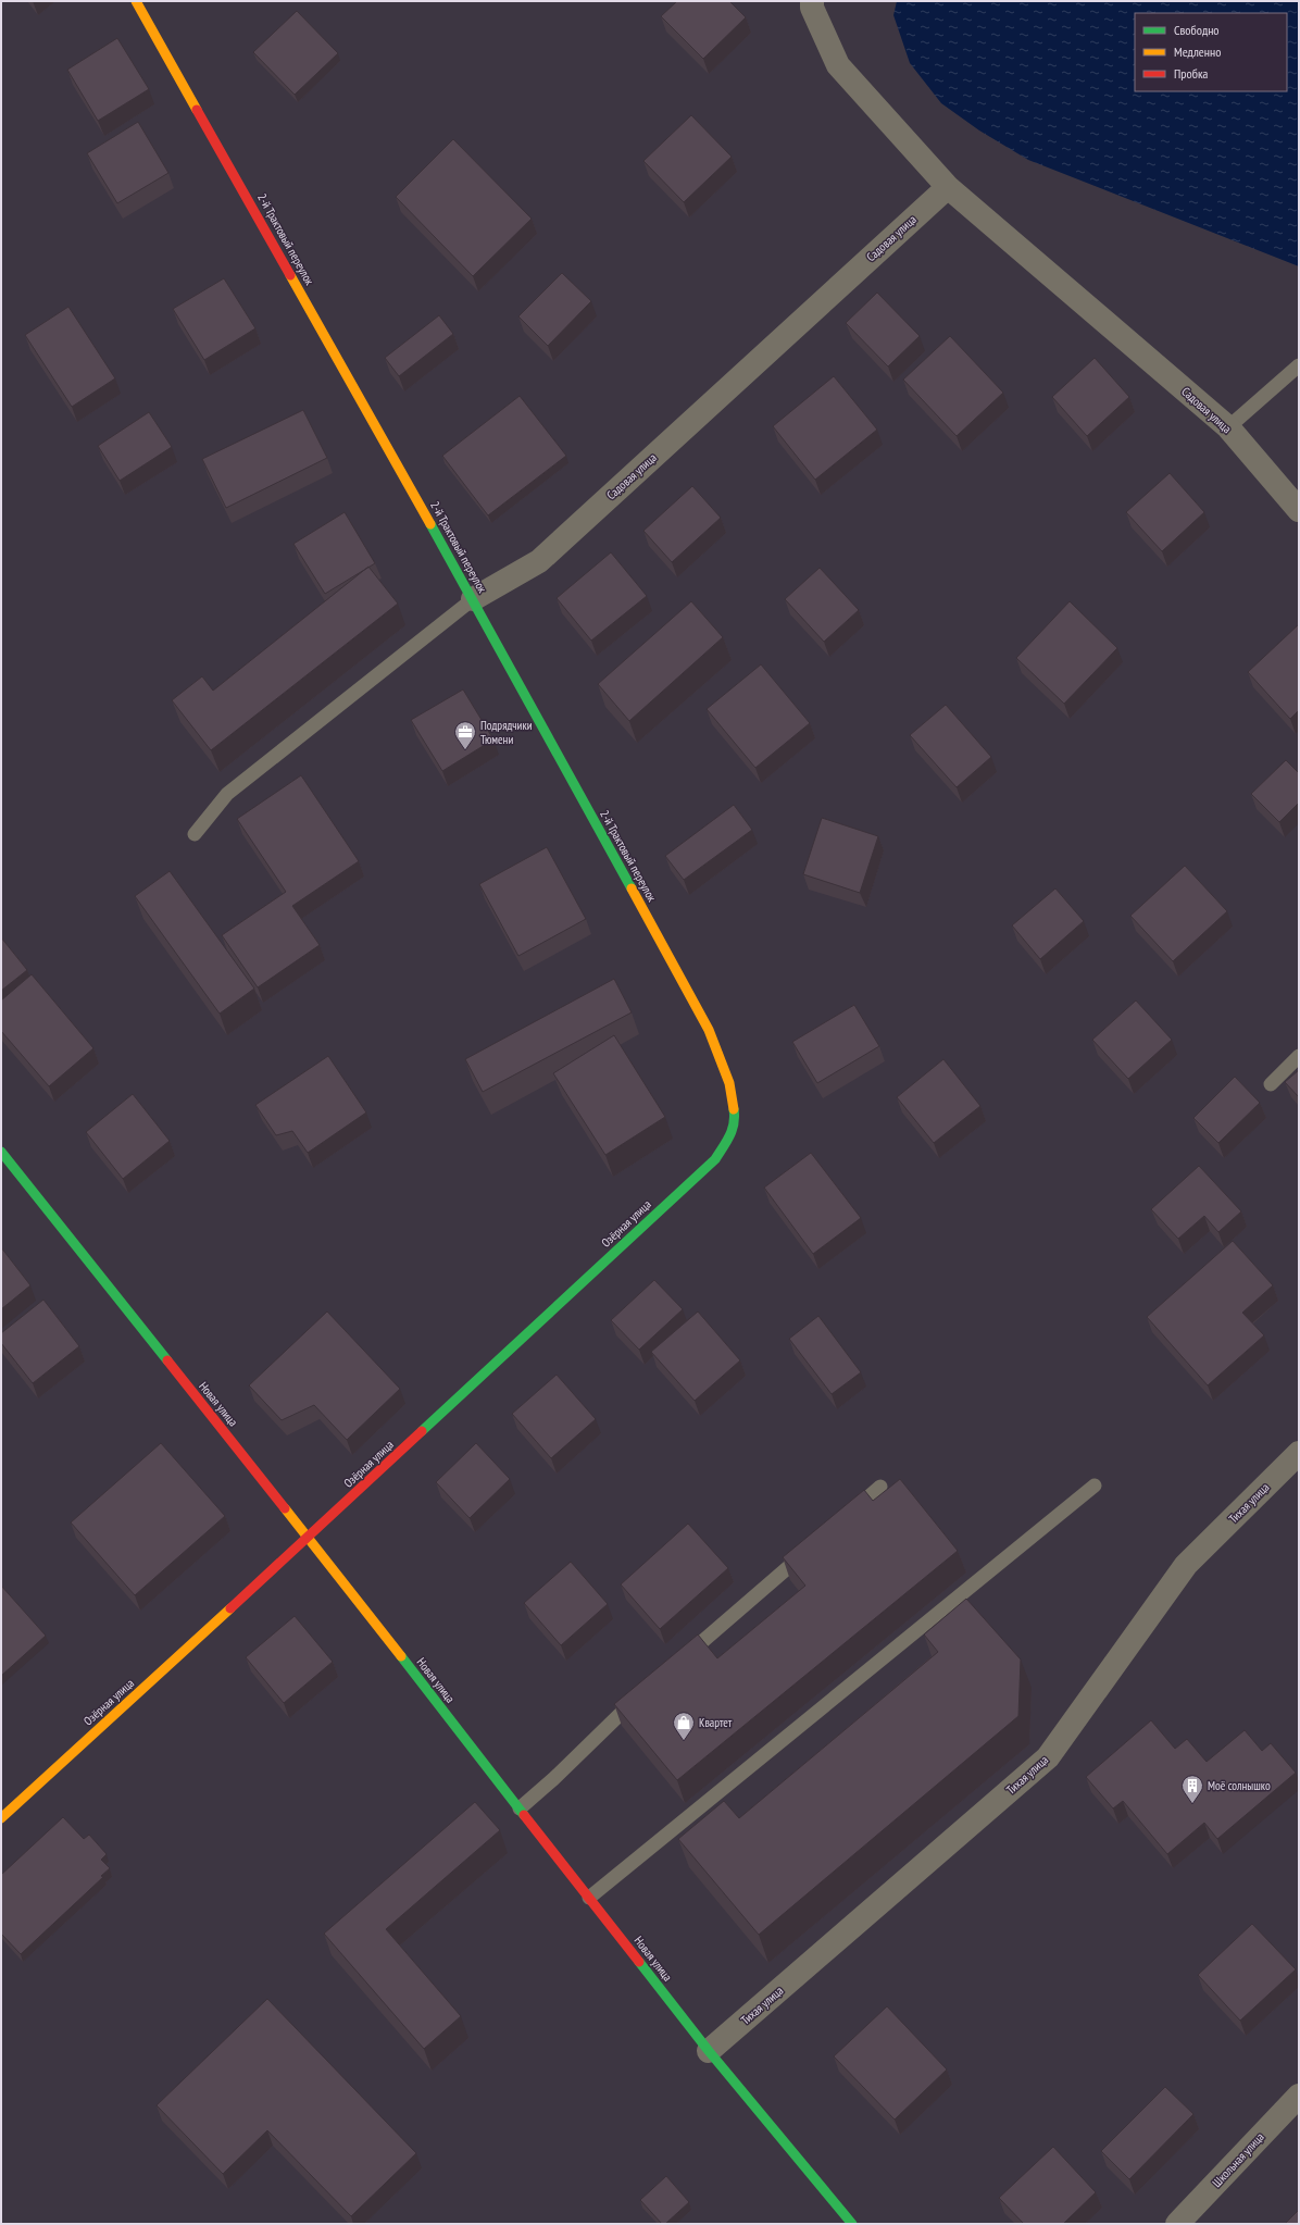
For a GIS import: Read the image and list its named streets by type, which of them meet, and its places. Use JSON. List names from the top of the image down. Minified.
{"streets":{"street":["Садовая улица","2-й Трактовый переулок","Озёрная улица","Новая улица","Тихая улица","Школьная улица"]},"crossings":[["Садовая улица","2-й Трактовый переулок"],["2-й Трактовый переулок","Озёрная улица"],["Озёрная улица","Новая улица"],["Новая улица","Тихая улица"]],"places":{"office":["Подрядчики Тюмени"],"shop":["Квартет"],"building":["Моё солнышко"]},"legend":["Свободно","Медленно","Пробка"]}
